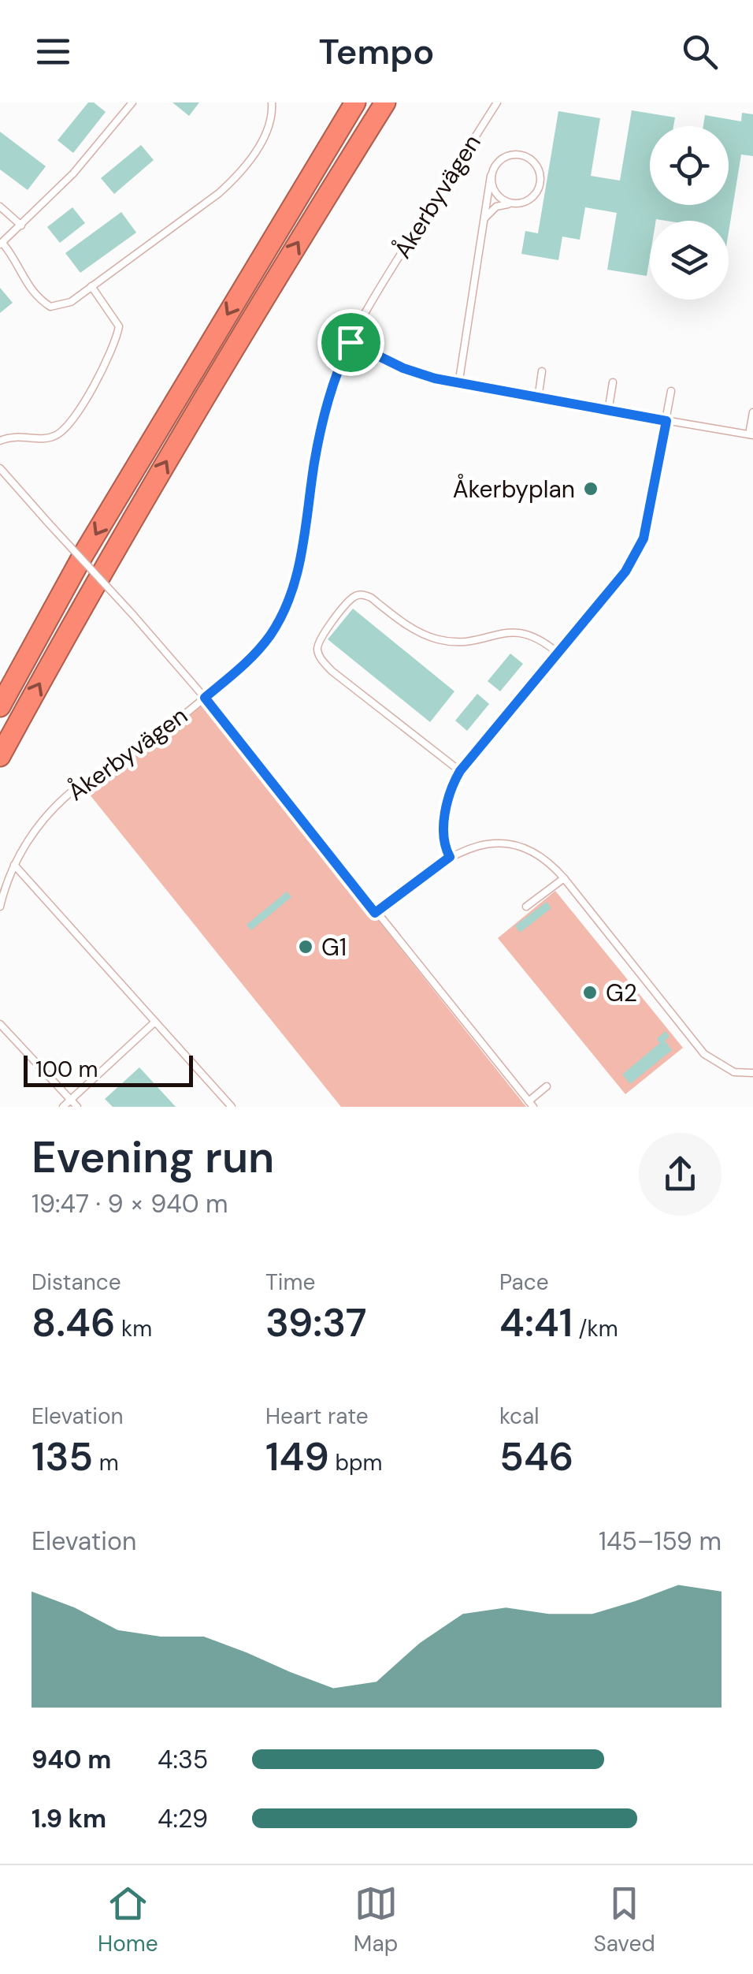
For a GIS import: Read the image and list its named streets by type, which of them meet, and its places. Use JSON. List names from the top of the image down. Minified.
{"streets":{"lane":["Åkerbyvägen"]},"places":["Åkerbyplan","G1","G2"],"scale_bar":"100 m","page":{"header":"Tempo","scale":"100 m","heading":["Evening run","19:47 · 9 × 940 m"],"stats":[["Distance","8.46 km"],["Time","39:37"],["Pace","4:41 /km"],["Elevation","135 m"],["Heart rate","149 bpm"],["kcal","546"]],"chart":["Elevation","145–159 m"],"list":[{"name":"940 m","note":"4:35"},{"name":"1.9 km","note":"4:29"}],"tabs":["Home","Map","Saved"]}}
